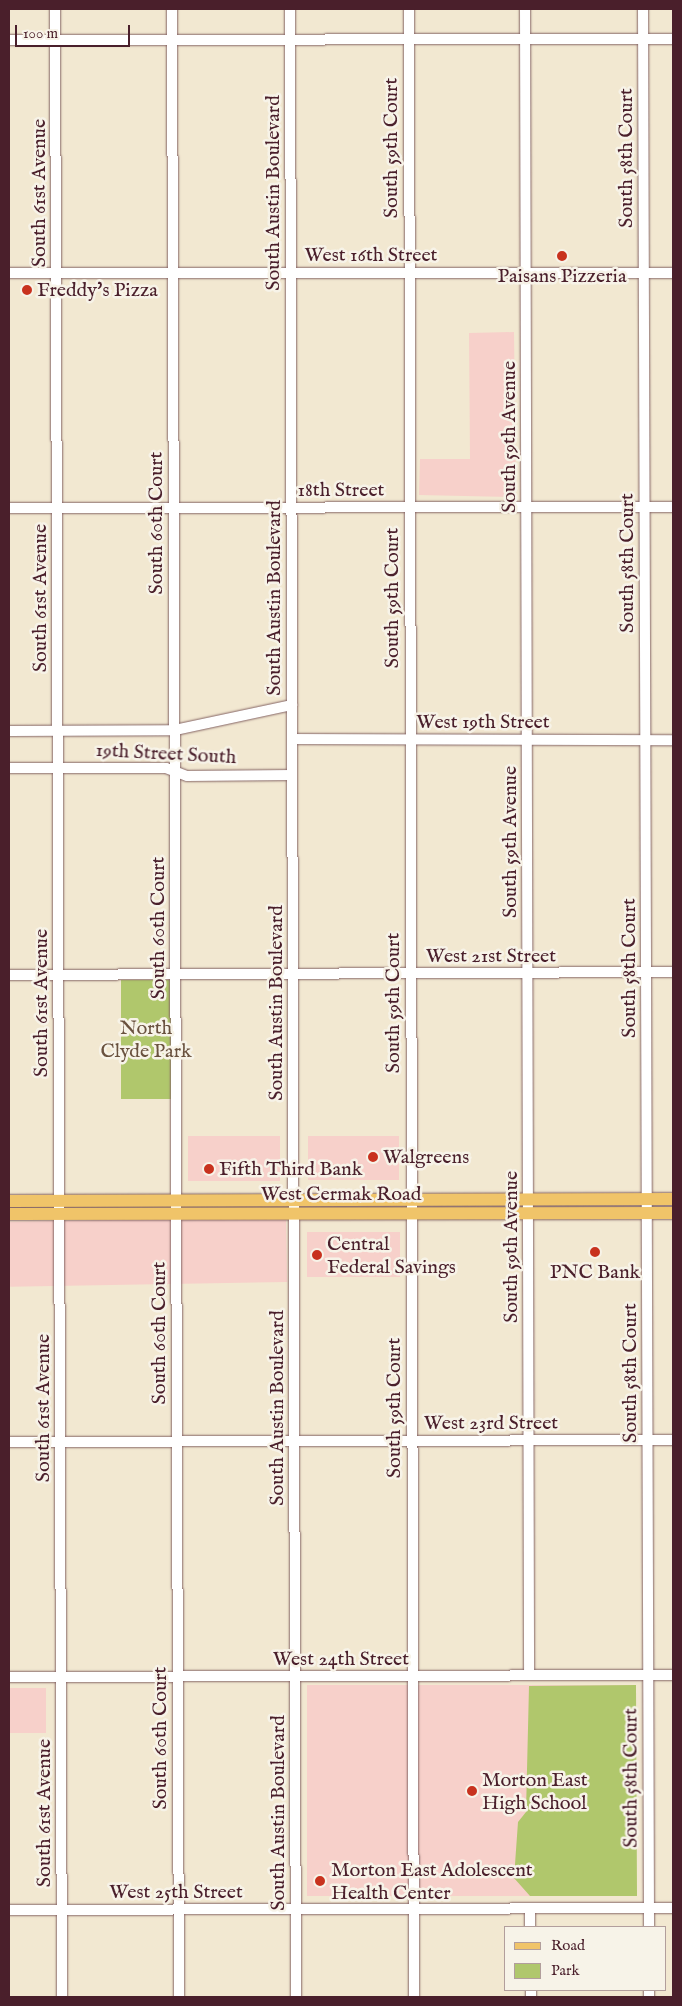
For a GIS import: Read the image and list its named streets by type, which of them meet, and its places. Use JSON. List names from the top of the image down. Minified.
{"streets":{"main road":["West Cermak Road"],"street":["South 59th Court","South 58th Court","South 61st Avenue","South Austin Boulevard","West 16th Street","South 59th Avenue","18th Street","South 60th Court","West 19th Street","19th Street South","West 21st Street","West 23rd Street","West 24th Street","West 25th Street"]},"crossings":[["South 59th Court","West 16th Street"],["South 59th Court","18th Street"],["South 59th Court","West 19th Street"],["South 59th Court","West 21st Street"],["South 59th Court","West Cermak Road"],["South 59th Court","West 23rd Street"],["South 59th Court","West 24th Street"],["South 59th Court","West 25th Street"],["South 58th Court","West 16th Street"],["South 58th Court","18th Street"],["South 58th Court","West 19th Street"],["South 58th Court","West 21st Street"],["South 58th Court","West Cermak Road"],["South 58th Court","West 23rd Street"],["South 58th Court","West 24th Street"],["South 58th Court","West 25th Street"],["South 61st Avenue","West 16th Street"],["South 61st Avenue","18th Street"],["South 61st Avenue","19th Street South"],["South 61st Avenue","West 21st Street"],["South 61st Avenue","West Cermak Road"],["South 61st Avenue","West 23rd Street"],["South 61st Avenue","West 24th Street"],["South 61st Avenue","West 25th Street"],["South Austin Boulevard","West 16th Street"],["South Austin Boulevard","18th Street"],["South Austin Boulevard","West 19th Street"],["South Austin Boulevard","19th Street South"],["South Austin Boulevard","West 21st Street"],["South Austin Boulevard","West Cermak Road"],["South Austin Boulevard","West 23rd Street"],["South Austin Boulevard","West 24th Street"],["South Austin Boulevard","West 25th Street"],["West 16th Street","South 59th Avenue"],["West 16th Street","South 60th Court"],["South 59th Avenue","18th Street"],["South 59th Avenue","West 19th Street"],["South 59th Avenue","West 21st Street"],["South 59th Avenue","West Cermak Road"],["South 59th Avenue","West 23rd Street"],["South 59th Avenue","West 24th Street"],["18th Street","South 60th Court"],["South 60th Court","19th Street South"],["South 60th Court","West 21st Street"],["South 60th Court","West Cermak Road"],["South 60th Court","West 23rd Street"],["South 60th Court","West 24th Street"],["South 60th Court","West 25th Street"]],"parks":["North Clyde Park"],"places":["Paisans Pizzeria","Freddy's Pizza","Walgreens","Fifth Third Bank","PNC Bank","Central Federal Savings","Morton East High School","Morton East Adolescent Health Center"],"legend":["Road","Park"],"scale_bar":"100 m"}
